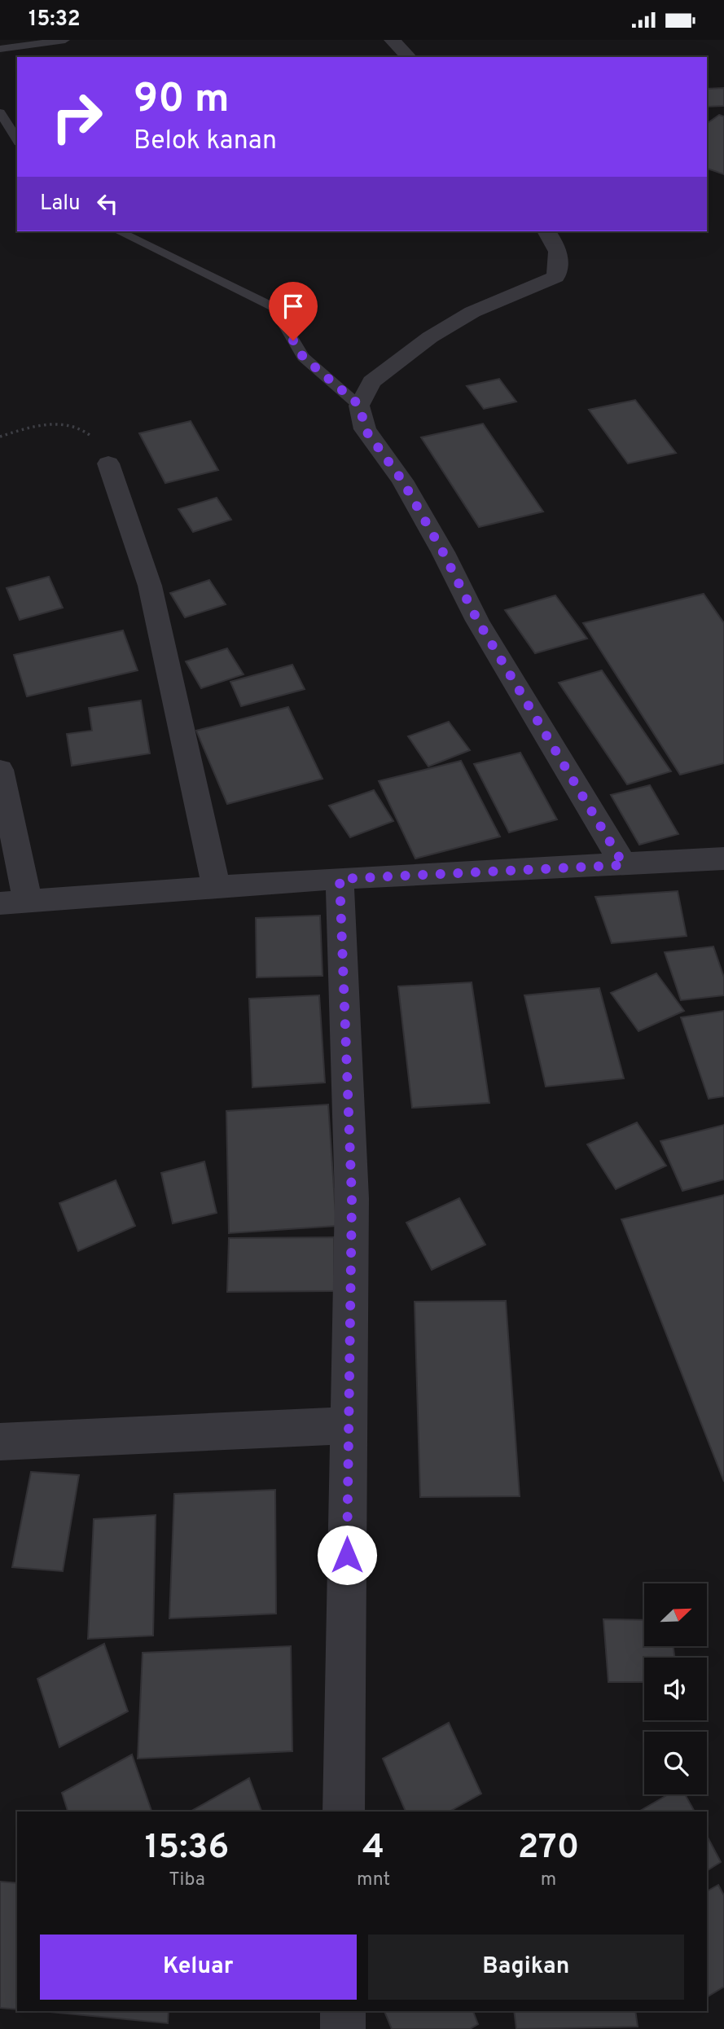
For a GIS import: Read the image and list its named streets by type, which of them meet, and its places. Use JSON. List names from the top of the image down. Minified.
{"north":"top right","page":{"status":"15:32","turn":["90 m","Belok kanan"],"then":"Lalu","eta":["15:36","Tiba","4","mnt","270","m"],"buttons":["Keluar","Bagikan"]}}
